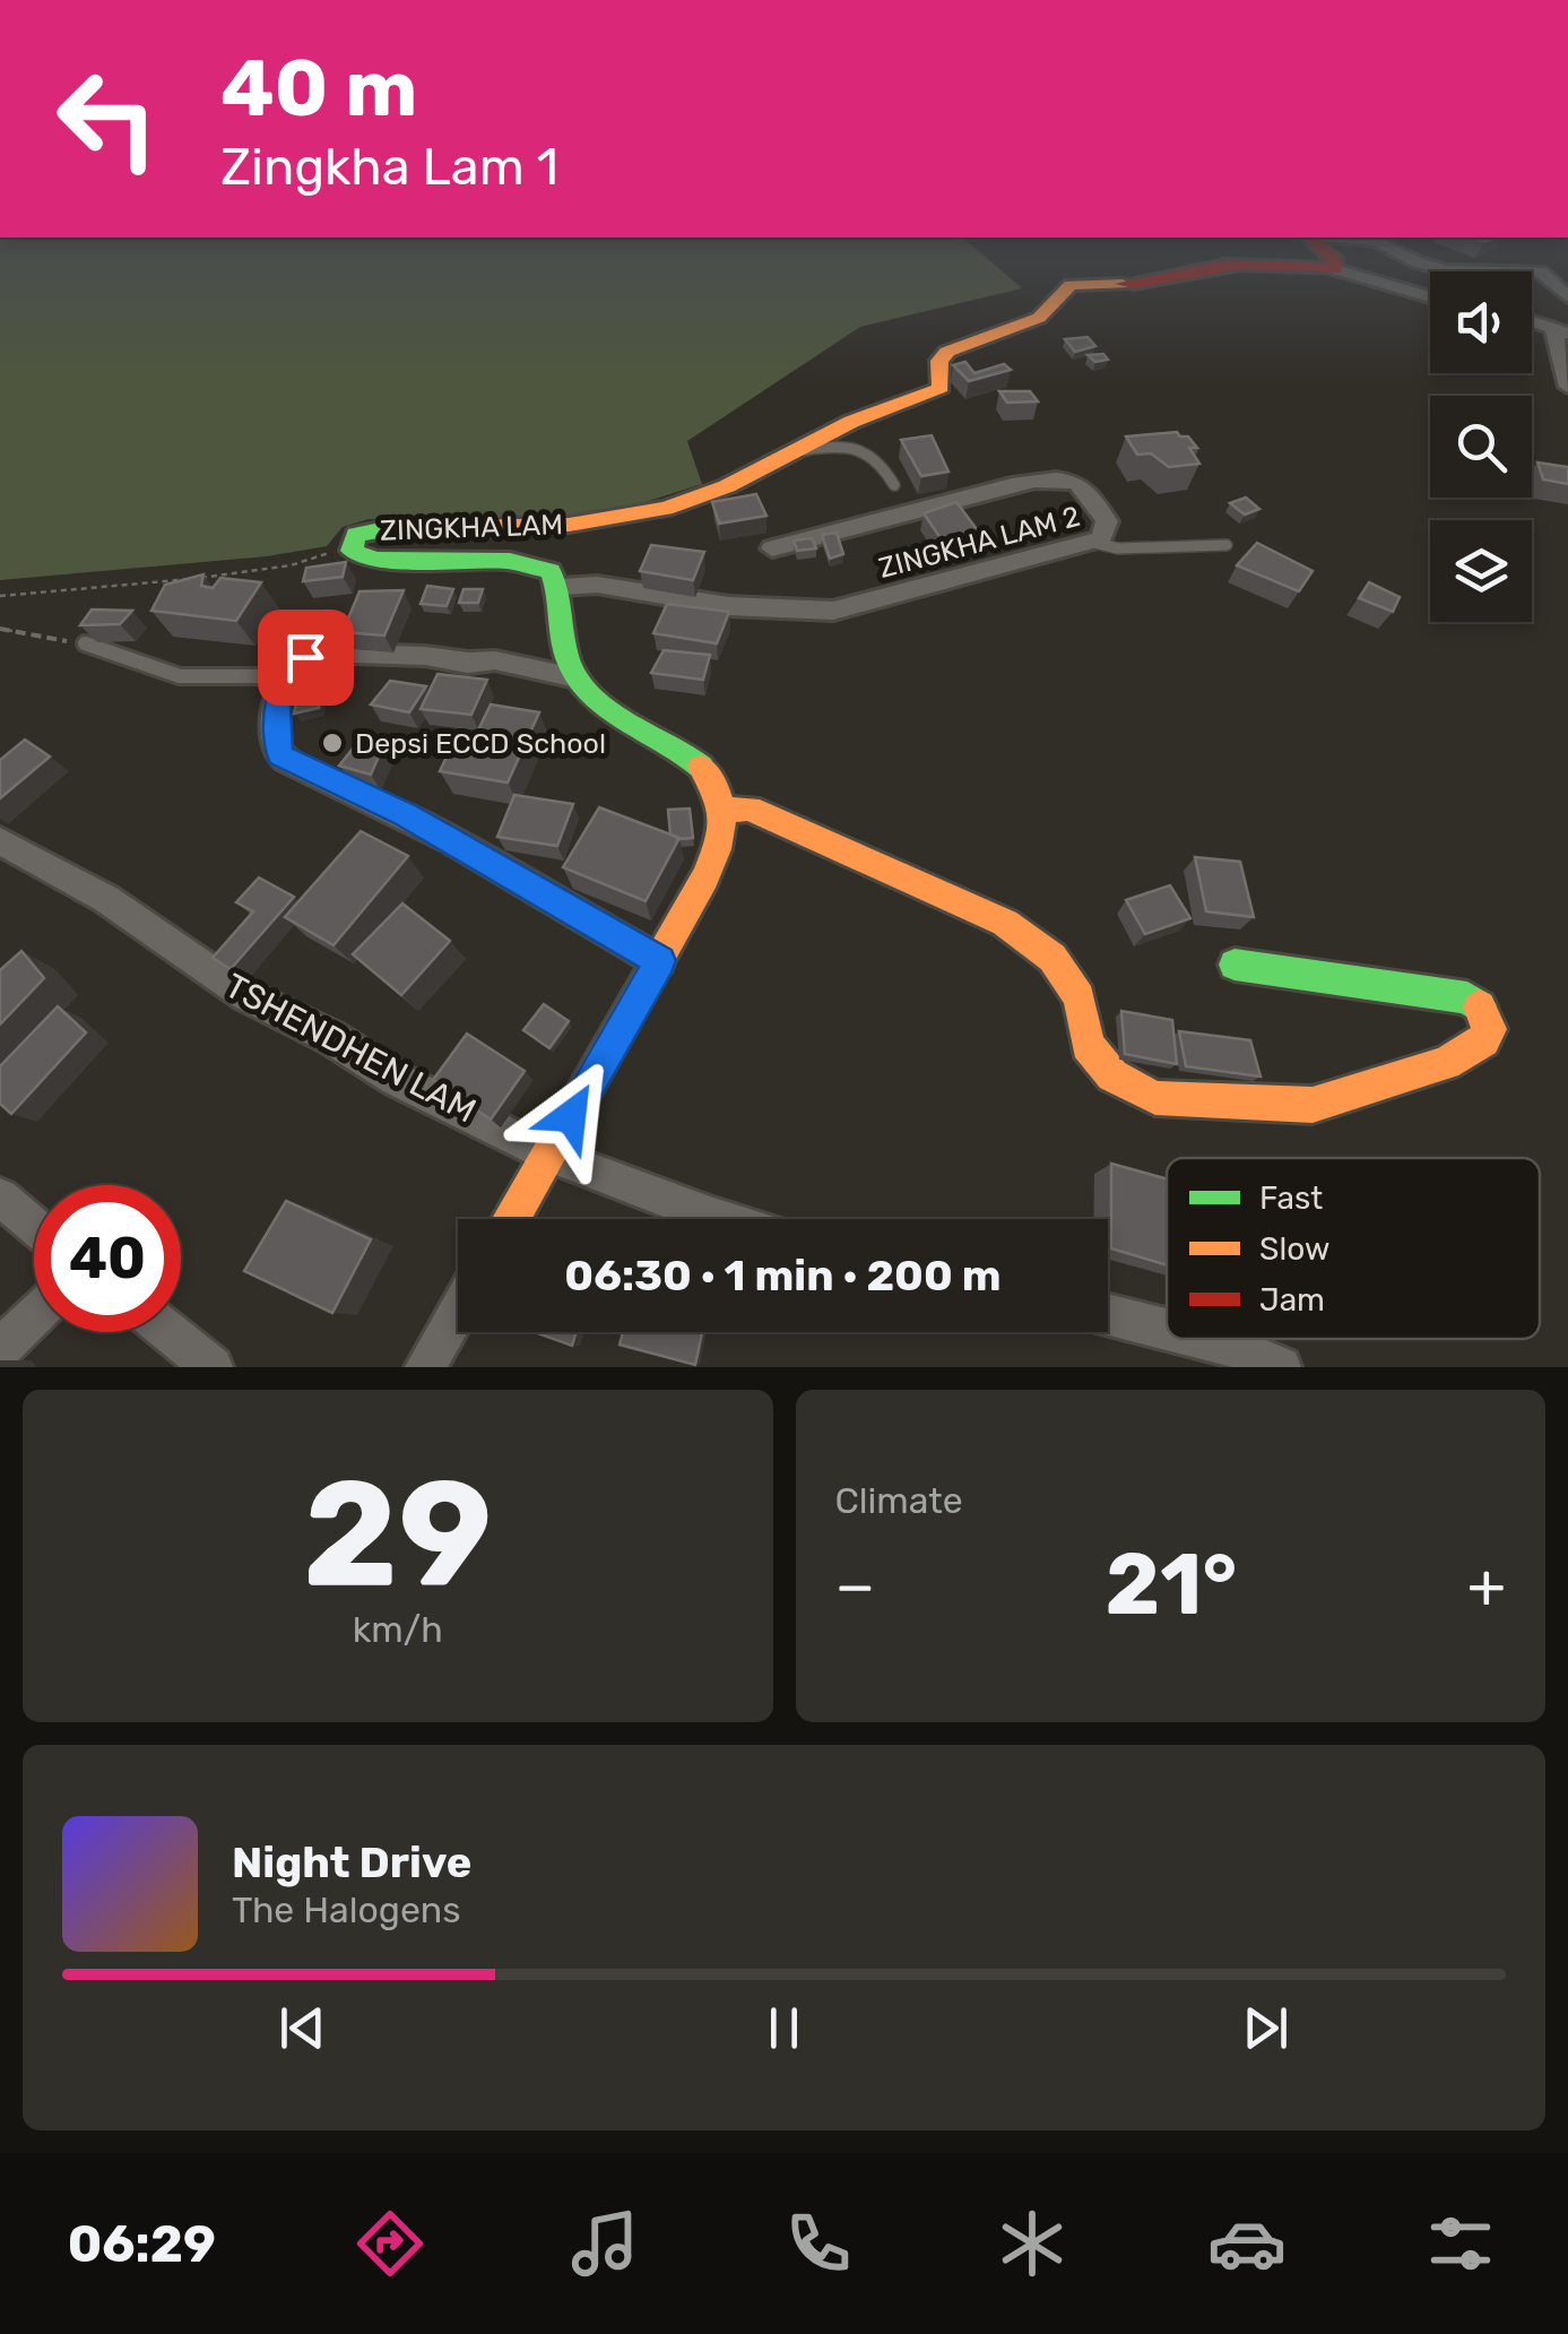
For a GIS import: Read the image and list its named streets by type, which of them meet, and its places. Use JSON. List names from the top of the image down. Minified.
{"streets":{"street":["ZINGKHA LAM","ZINGKHA LAM 2","TSHENDHEN LAM"]},"crossings":[["ZINGKHA LAM","ZINGKHA LAM 2"]],"places":["Depsi ECCD School"],"legend":["Fast","Slow","Jam"],"page":{"turn":["40 m","Zingkha Lam 1"],"limit":"40","trip":"06:30 · 1 min · 200 m","tile":[["29","km/h"],"Climate"],"heat":["−","21°","+"],"song":["Night Drive","The Halogens"],"tabs":"06:29"}}
